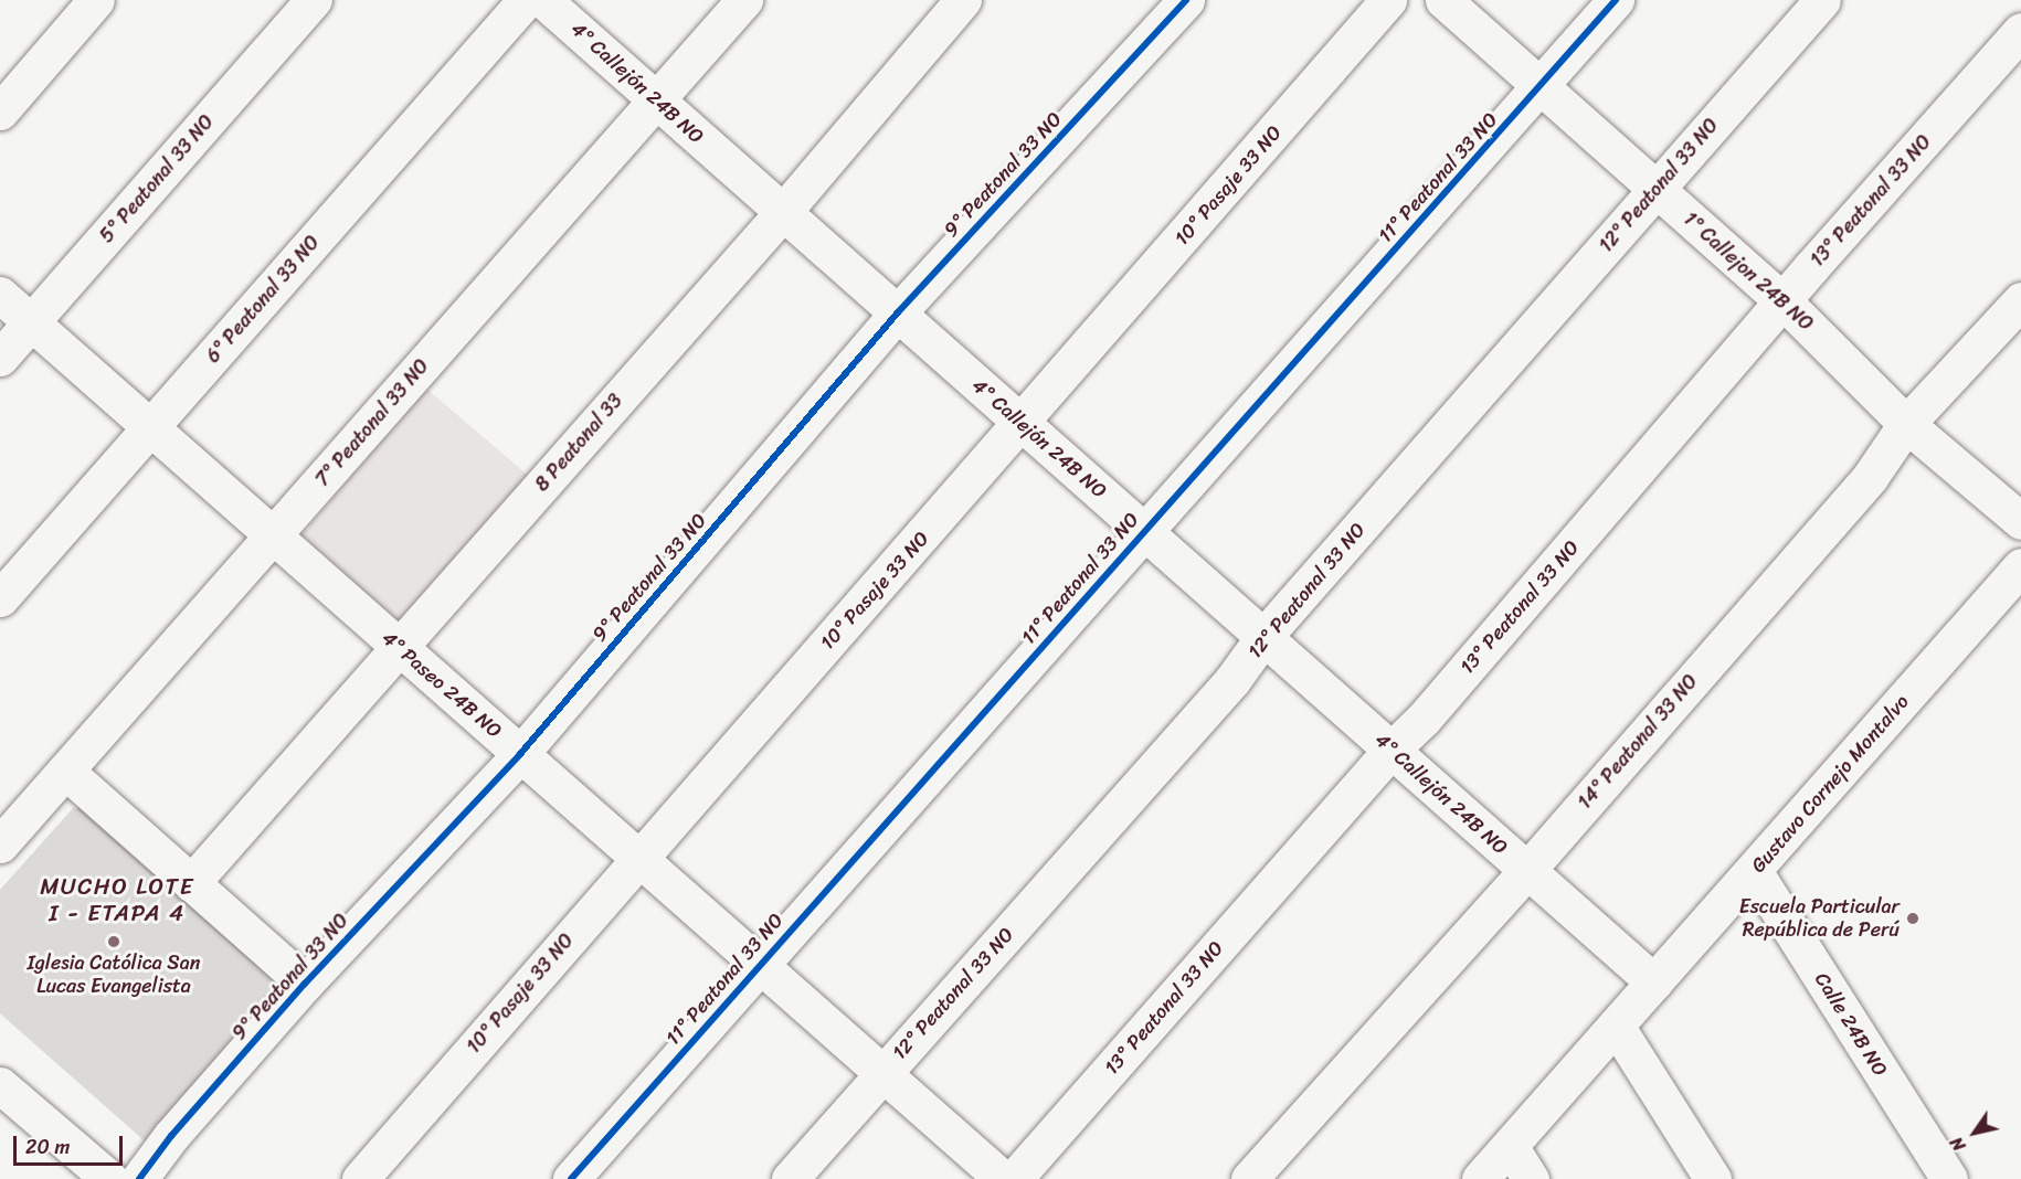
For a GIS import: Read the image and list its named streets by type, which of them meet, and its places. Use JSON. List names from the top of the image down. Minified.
{"streets":{"street":["4° Callejón 24B NO","9° Peatonal 33 NO","11° Peatonal 33 NO","5° Peatonal 33 NO","10° Pasaje 33 NO","12° Peatonal 33 NO","13° Peatonal 33 NO","1° Callejon 24B NO","6° Peatonal 33 NO","7° Peatonal 33 NO","8 Peatonal 33","4° Paseo 24B NO","14° Peatonal 33 NO","Gustavo Cornejo Montalvo","Calle 24B NO"]},"crossings":[["4° Callejón 24B NO","9° Peatonal 33 NO"],["4° Callejón 24B NO","11° Peatonal 33 NO"],["4° Callejón 24B NO","10° Pasaje 33 NO"],["4° Callejón 24B NO","12° Peatonal 33 NO"],["4° Callejón 24B NO","13° Peatonal 33 NO"],["4° Callejón 24B NO","7° Peatonal 33 NO"],["4° Callejón 24B NO","8 Peatonal 33"],["4° Callejón 24B NO","14° Peatonal 33 NO"],["4° Callejón 24B NO","Gustavo Cornejo Montalvo"],["9° Peatonal 33 NO","4° Paseo 24B NO"],["11° Peatonal 33 NO","1° Callejon 24B NO"],["11° Peatonal 33 NO","4° Paseo 24B NO"],["5° Peatonal 33 NO","4° Paseo 24B NO"],["10° Pasaje 33 NO","4° Paseo 24B NO"],["12° Peatonal 33 NO","1° Callejon 24B NO"],["12° Peatonal 33 NO","4° Paseo 24B NO"],["13° Peatonal 33 NO","1° Callejon 24B NO"],["1° Callejon 24B NO","14° Peatonal 33 NO"],["6° Peatonal 33 NO","4° Paseo 24B NO"],["7° Peatonal 33 NO","4° Paseo 24B NO"],["8 Peatonal 33","4° Paseo 24B NO"],["Gustavo Cornejo Montalvo","Calle 24B NO"]],"districts":["MUCHO LOTE I - ETAPA 4"],"places":["Escuela Particular República de Perú","Iglesia Católica San Lucas Evangelista"],"scale_bar":"20 m","north":"bottom left"}
